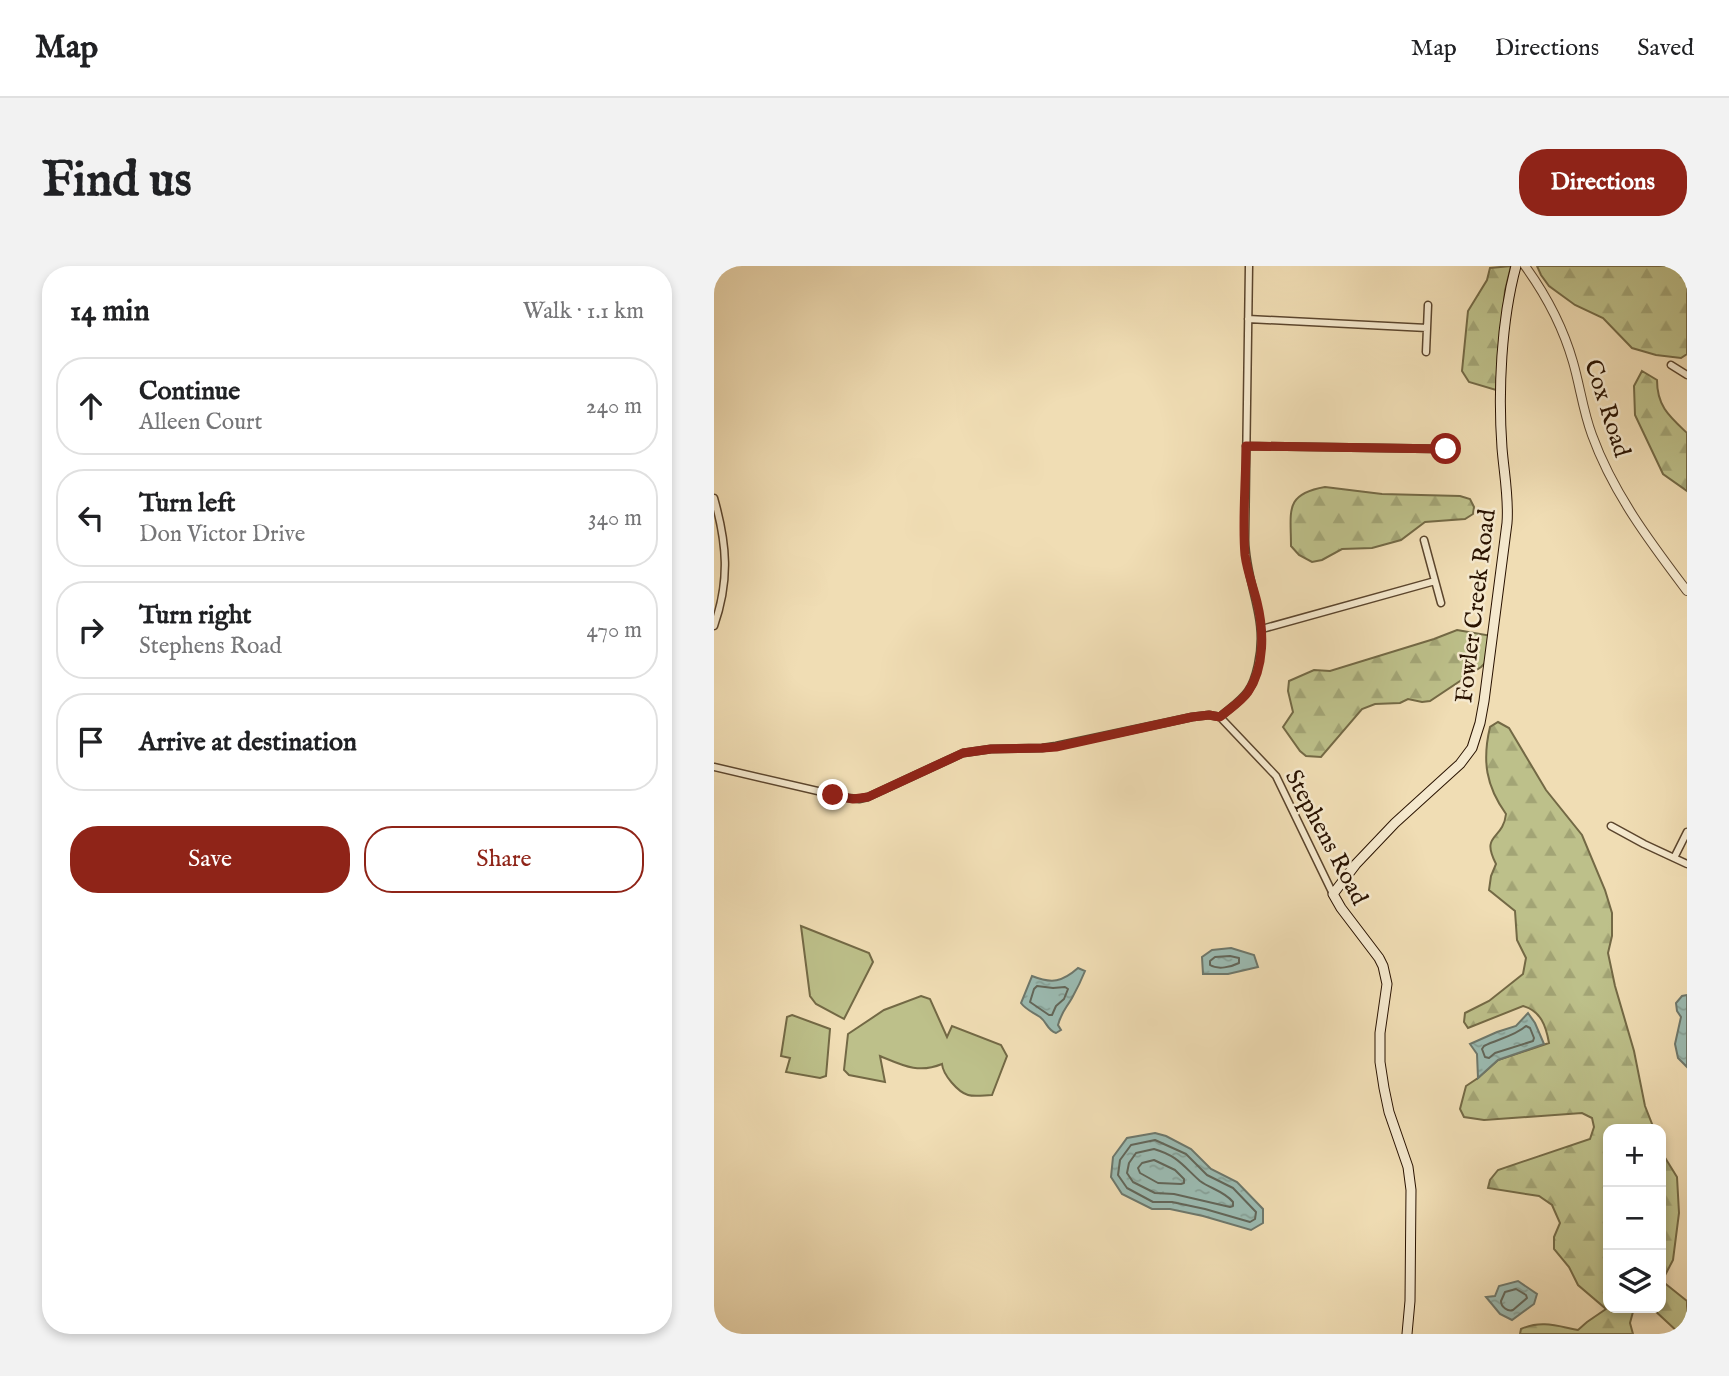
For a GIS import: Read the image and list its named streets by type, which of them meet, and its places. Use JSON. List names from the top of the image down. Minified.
{"streets":{"main road":["Fowler Creek Road","Stephens Road"],"street":["Cox Road"]},"crossings":[["Fowler Creek Road","Stephens Road"]],"page":{"header":"Map","nav":["Map","Directions","Saved"],"buttons":["Directions",["Save","Share"]],"title":"Find us","heading":["14 min","Walk · 1.1 km"],"list":[["Continue","Alleen Court","240 m"],["Turn left","Don Victor Drive","340 m"],["Turn right","Stephens Road","470 m"],"Arrive at destination"],"map_buttons":["+","−"]}}
